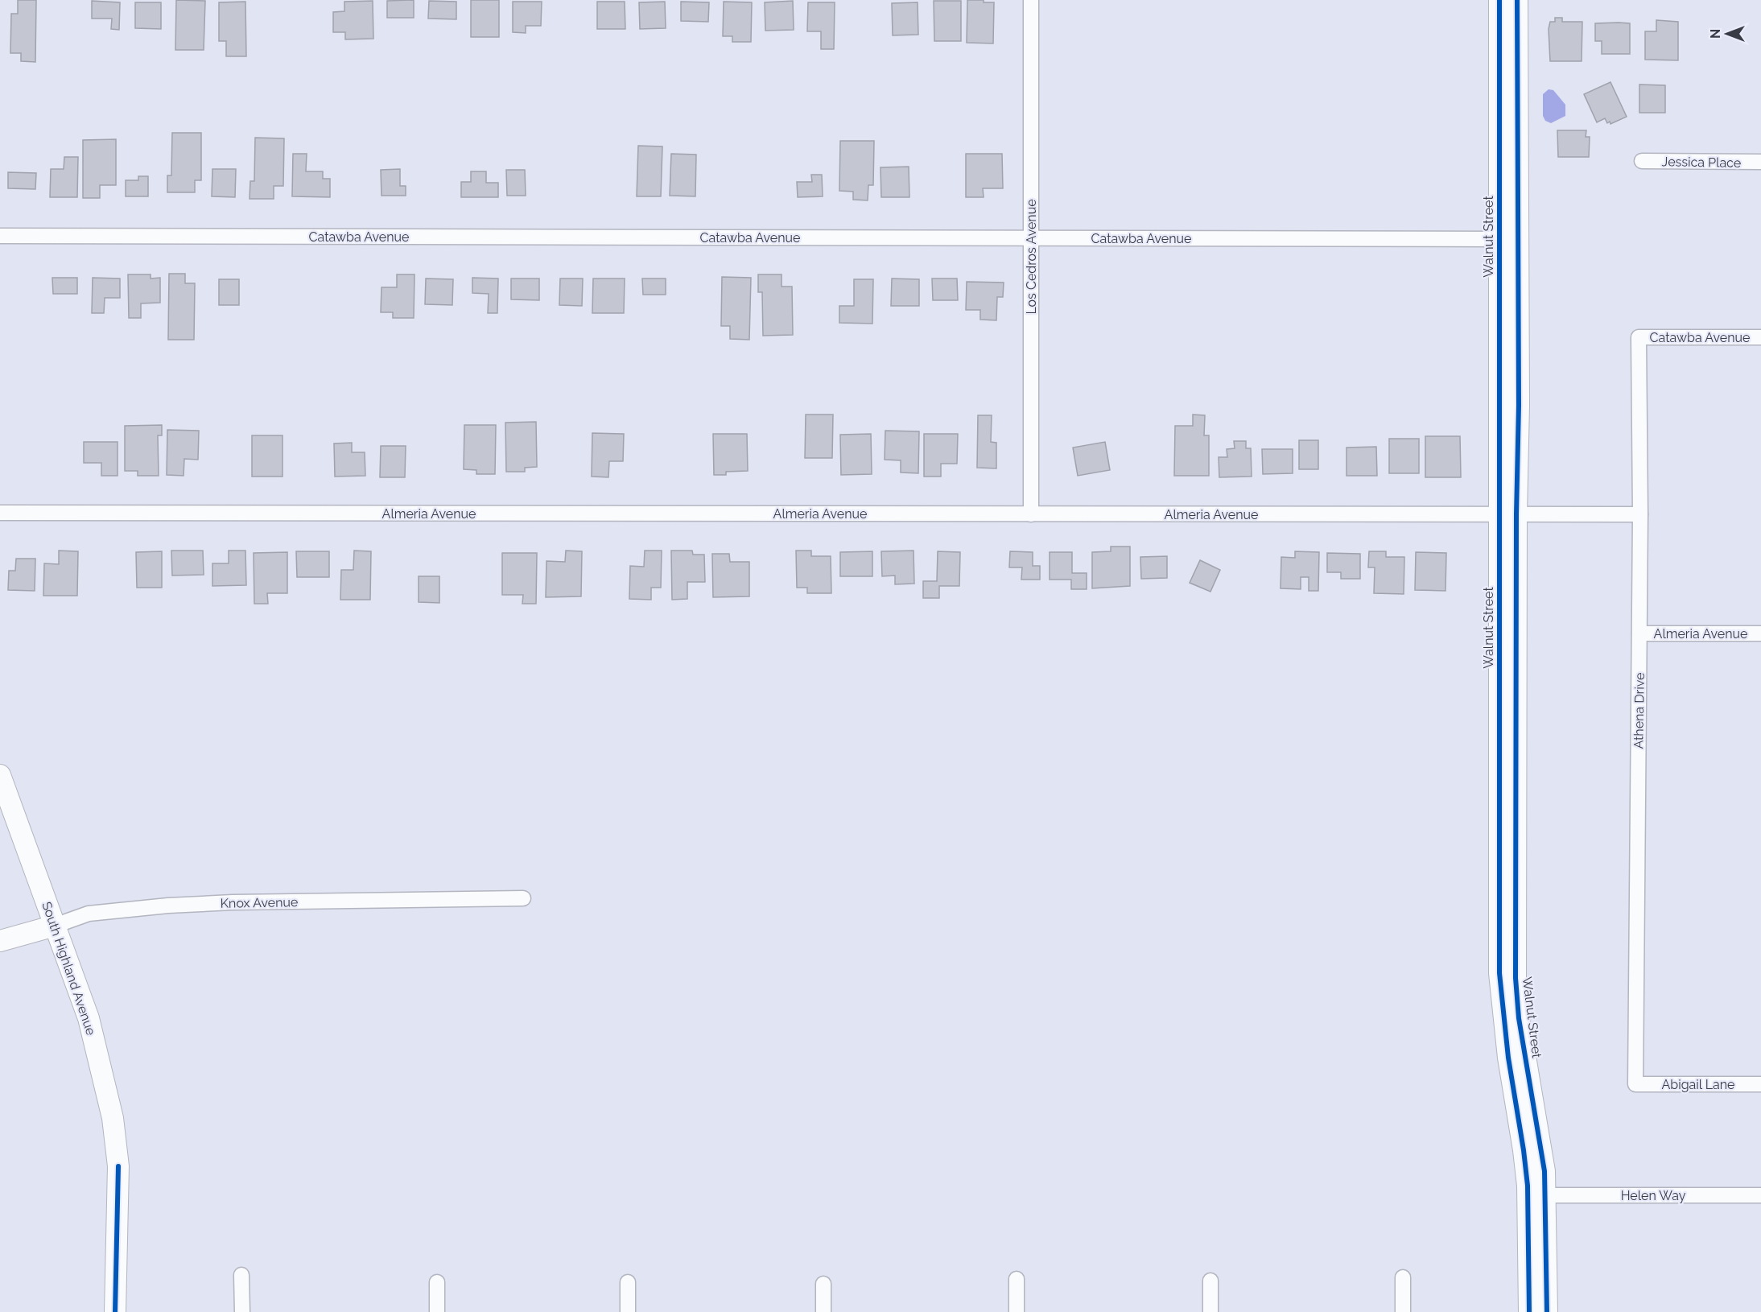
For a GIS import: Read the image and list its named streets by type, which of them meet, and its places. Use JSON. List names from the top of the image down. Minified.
{"streets":{"street":["Jessica Place","Catawba Avenue","Walnut Street","Los Cedros Avenue","Almeria Avenue","Athena Drive","Knox Avenue","South Highland Avenue","Abigail Lane","Helen Way"]},"crossings":[["Catawba Avenue","Walnut Street"],["Catawba Avenue","Los Cedros Avenue"],["Catawba Avenue","Athena Drive"],["Walnut Street","Almeria Avenue"],["Walnut Street","Helen Way"],["Los Cedros Avenue","Almeria Avenue"],["Almeria Avenue","Athena Drive"],["Athena Drive","Abigail Lane"],["Knox Avenue","South Highland Avenue"]],"north":"left"}
